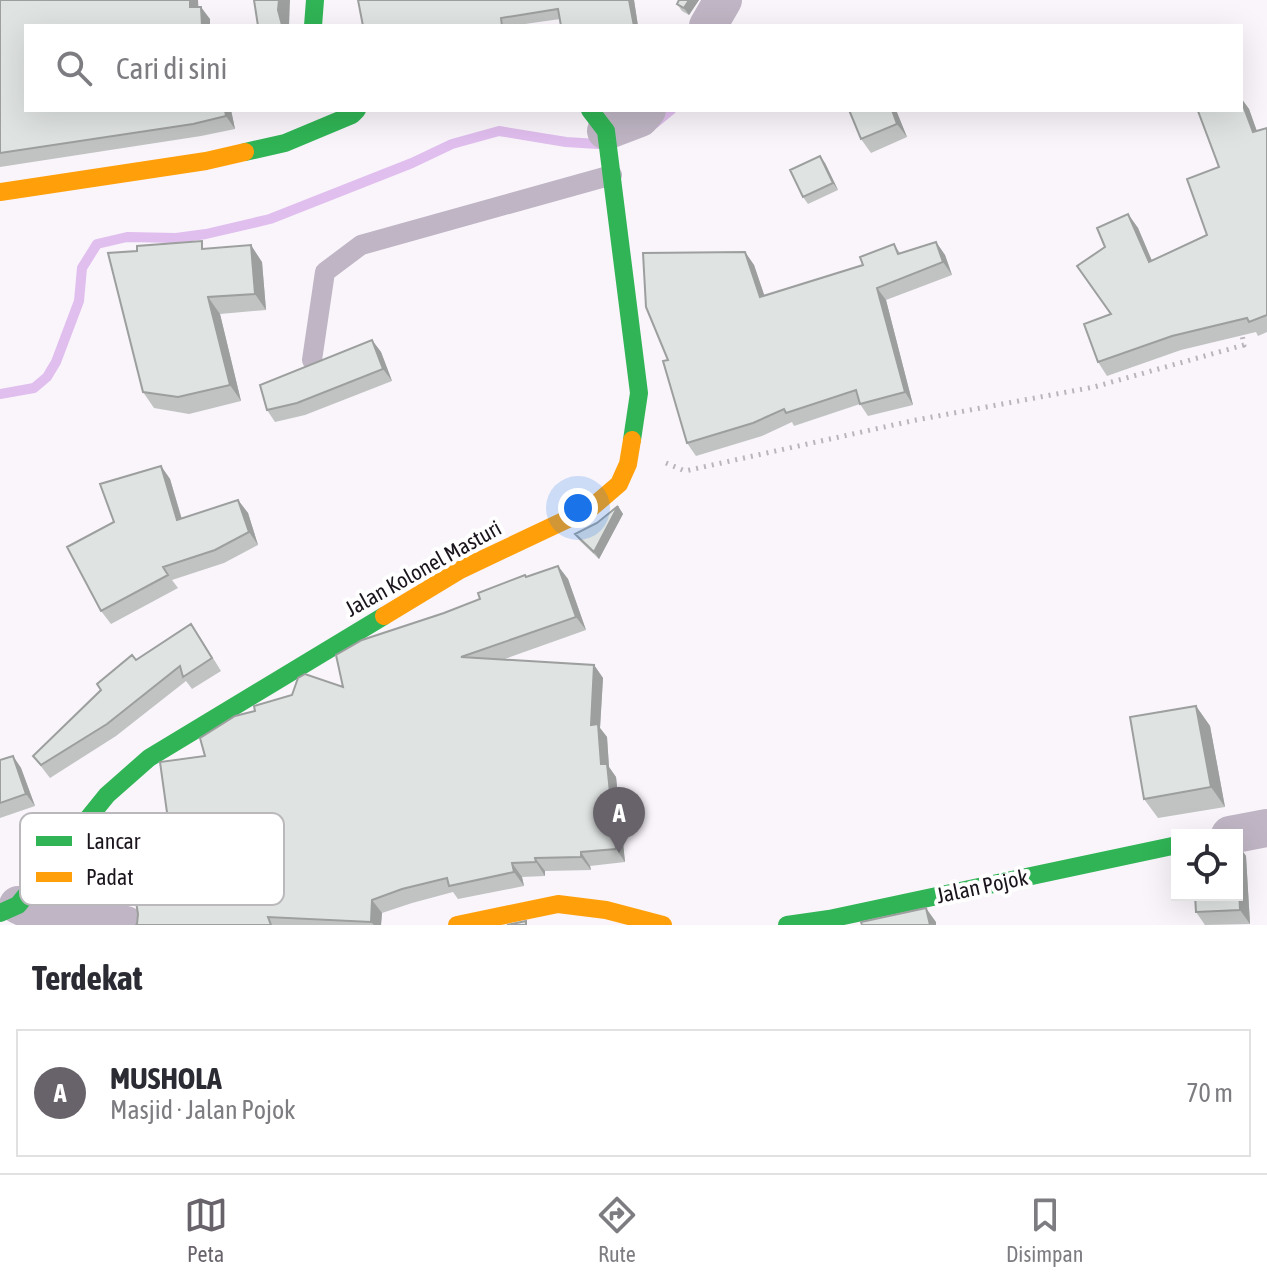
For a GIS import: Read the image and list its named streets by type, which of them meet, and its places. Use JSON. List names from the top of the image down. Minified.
{"streets":{"main road":["Jalan Kolonel Masturi","Jalan Pojok"]},"legend":["Lancar","Padat"],"page":{"search":"Cari di sini","pins":"A","heading":"Terdekat","list":[{"mark":"A","name":"MUSHOLA","note":"Masjid · Jalan Pojok","value":"70 m"}],"nav":["Peta","Rute","Disimpan"]}}
